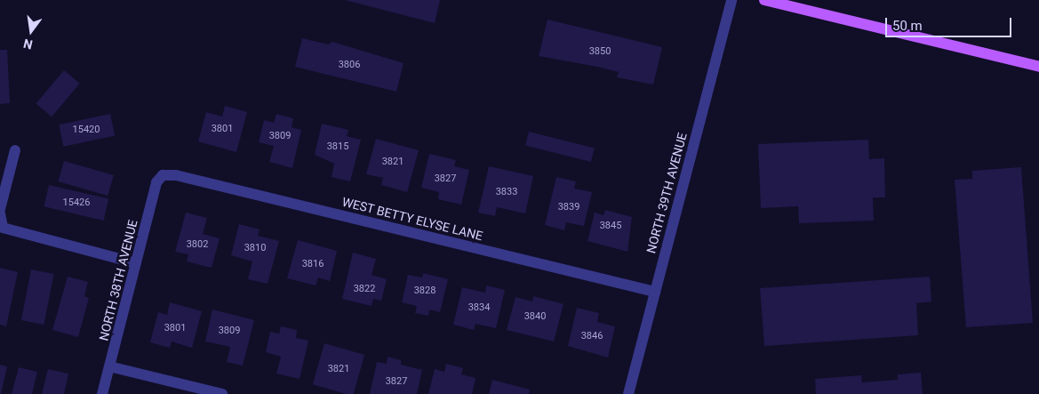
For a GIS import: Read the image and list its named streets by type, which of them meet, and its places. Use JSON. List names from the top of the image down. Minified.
{"streets":{"street":["NORTH 39TH AVENUE","WEST BETTY ELYSE LANE","NORTH 38TH AVENUE"]},"crossings":[["NORTH 39TH AVENUE","WEST BETTY ELYSE LANE"],["WEST BETTY ELYSE LANE","NORTH 38TH AVENUE"]],"house_numbers":["3850","3806","3801","15420","3809","3815","3821","3827","3833","15426","3839","3845","3802","3810","3816","3822","3828","3834","3840","3801","3809","3846","3821","3827"],"scale_bar":"50 m","north":"bottom"}
